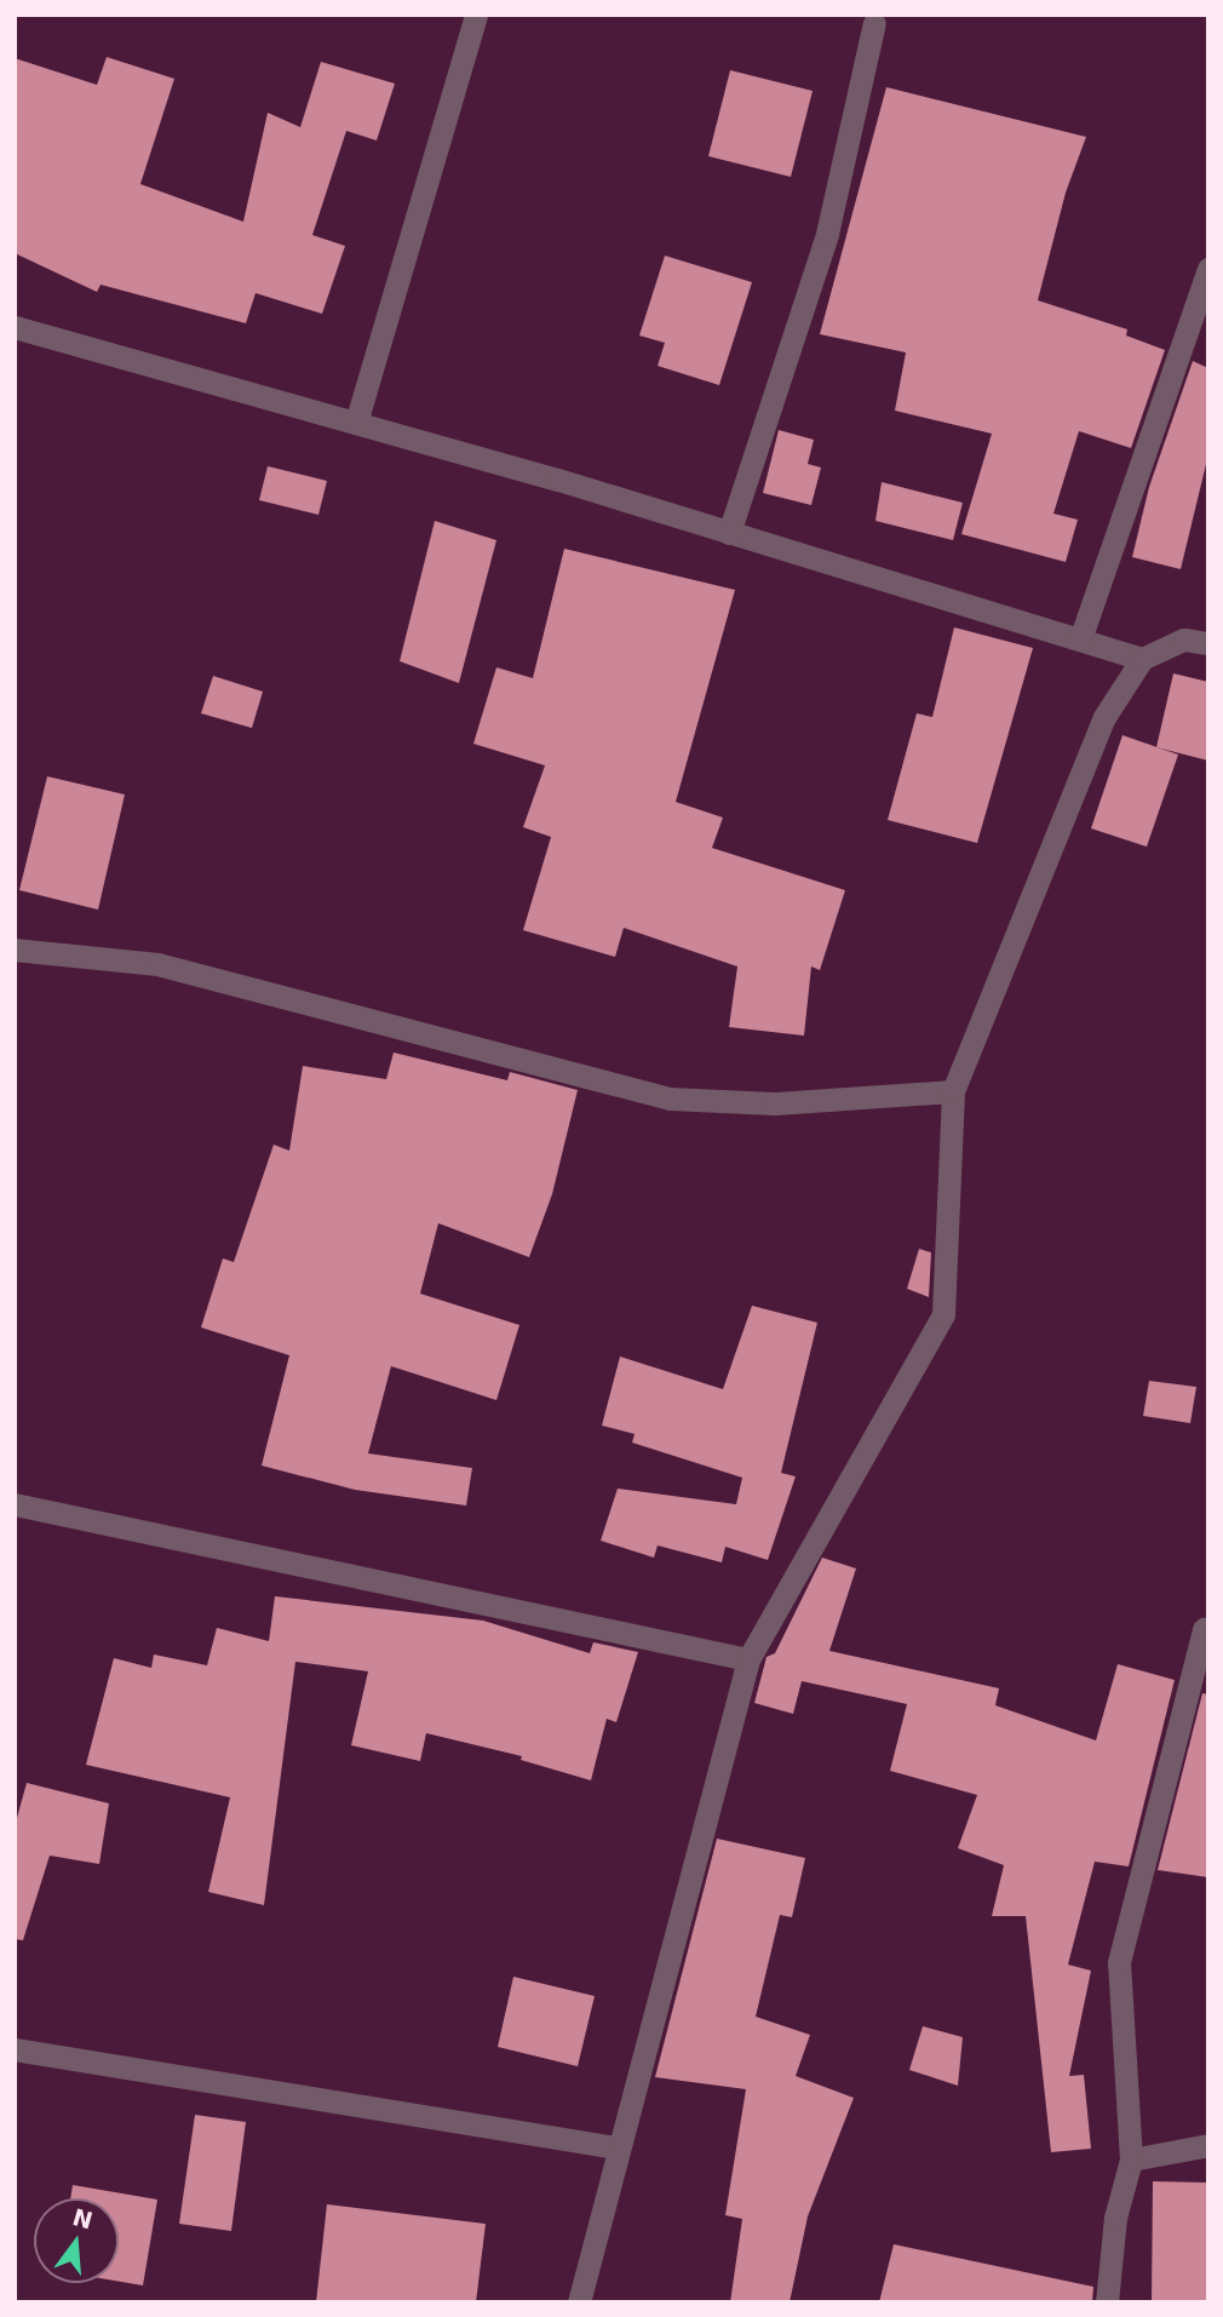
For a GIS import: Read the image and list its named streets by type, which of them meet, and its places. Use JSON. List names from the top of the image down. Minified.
{"north":"top"}
